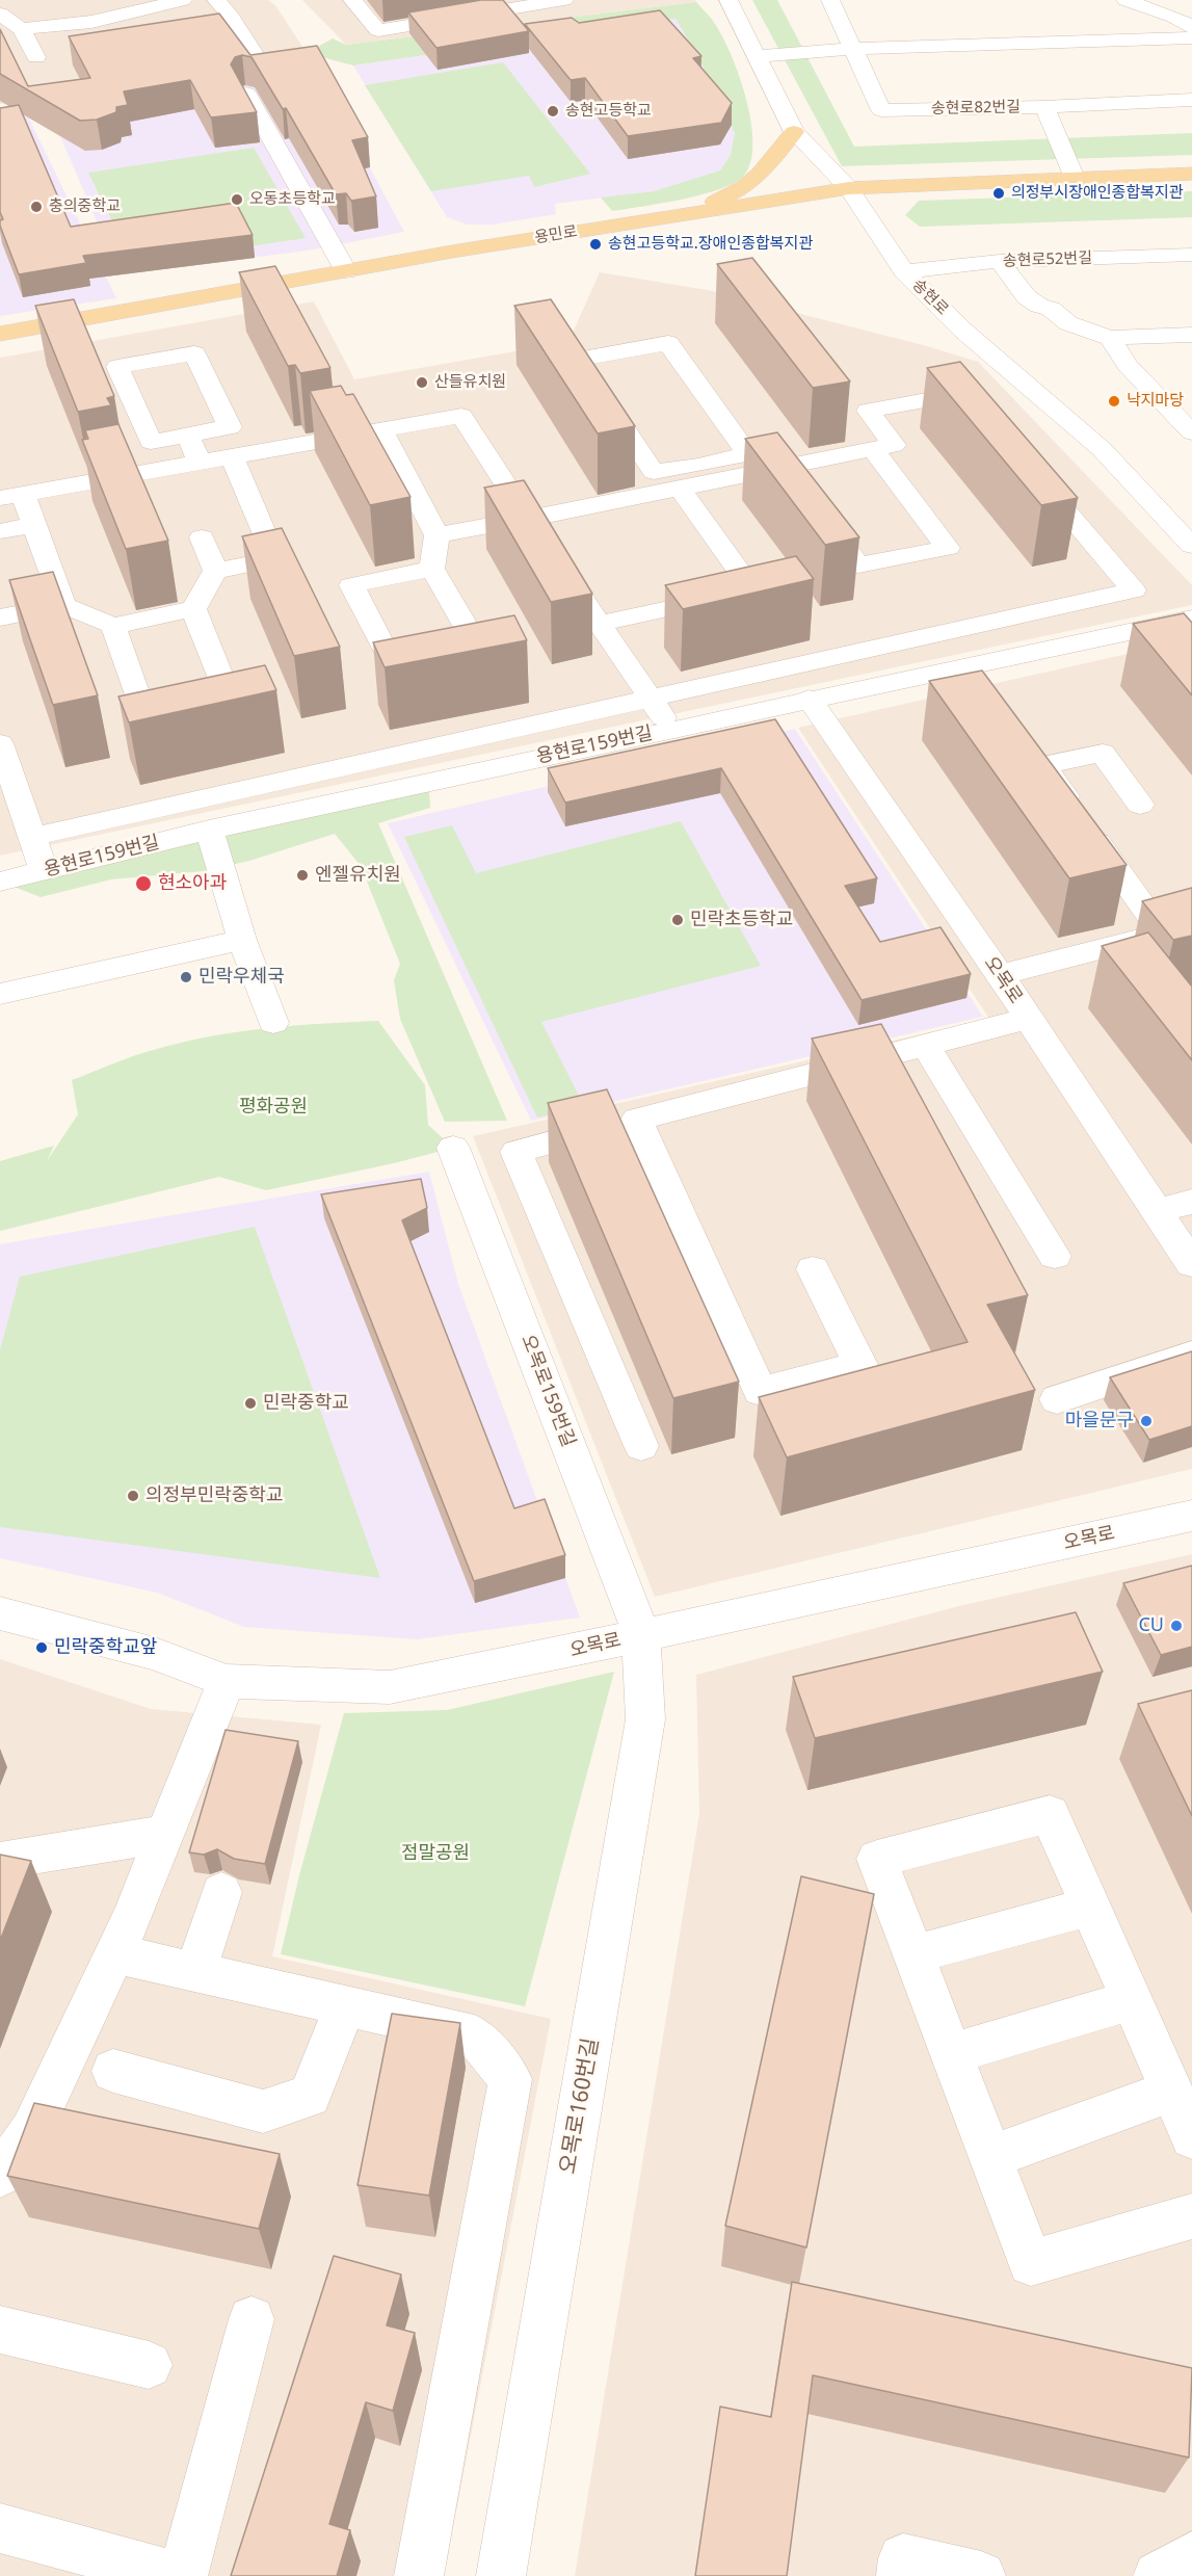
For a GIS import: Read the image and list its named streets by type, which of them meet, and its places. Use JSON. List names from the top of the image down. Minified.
{"streets":{"main road":["용민로"],"street":["송현로82번길","송현로52번길","송현로","용현로159번길","오목로","오목로159번길","오목로160번길"]},"crossings":[["용민로","송현로"],["송현로52번길","송현로"],["용현로159번길","오목로"],["오목로","오목로159번길"],["오목로","오목로160번길"],["오목로159번길","오목로160번길"]],"parks":["평화공원","점말공원"],"places":["송현고등학교","의정부시장애인종합복지관","오동초등학교","충의중학교","송현고등학교.장애인종합복지관","산들유치원","낙지마당","엔젤유치원","현소아과","민락초등학교","민락우체국","민락중학교","마을문구","의정부민락중학교","CU","민락중학교앞"]}
